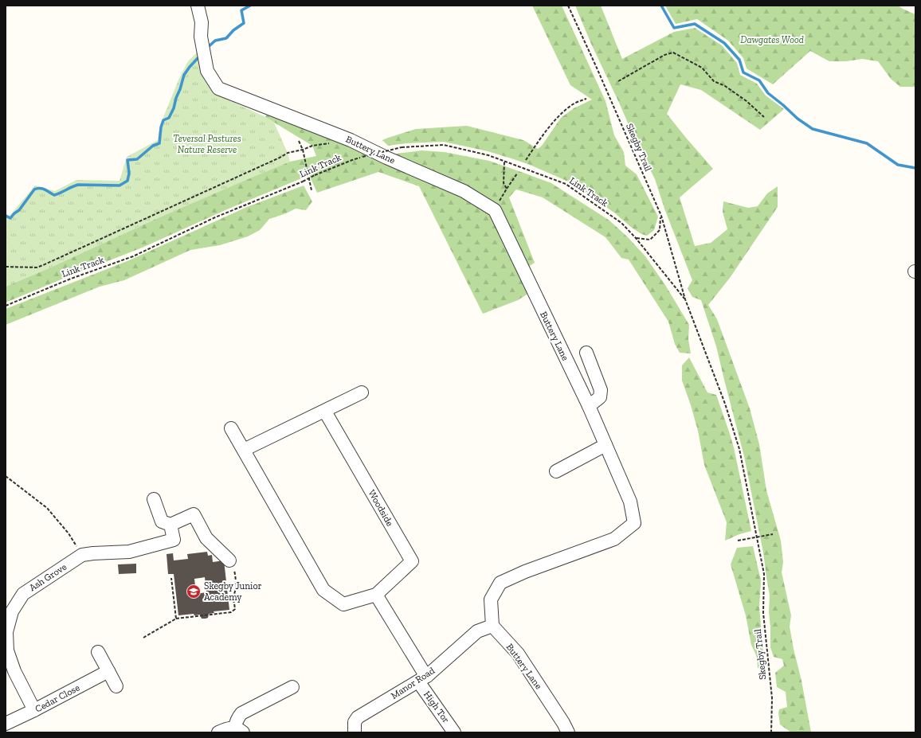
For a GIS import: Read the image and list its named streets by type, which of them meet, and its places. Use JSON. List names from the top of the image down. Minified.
{"streets":{"street":["Buttery Lane","Woodside","Ash Grove","Manor Road","Cedar Close","High Tor"],"path":["Skegby Trail","Link Track"]},"crossings":[["Skegby Trail","Link Track"],["Buttery Lane","Manor Road"],["Ash Grove","Cedar Close"],["Manor Road","High Tor"]],"parks":["Dawgates Wood","Teversal Pastures Nature Reserve"],"places":{"school or university":["Skegby Junior Academy"]}}
